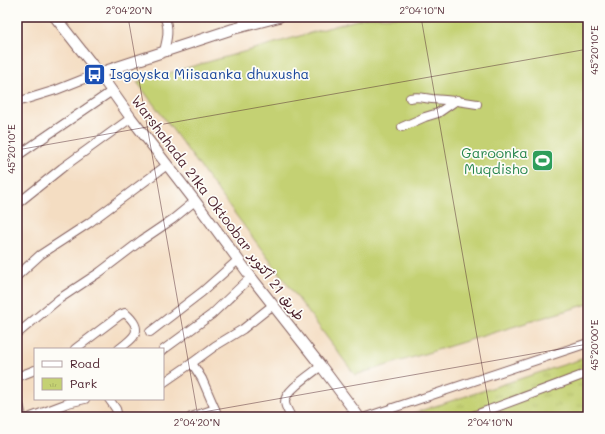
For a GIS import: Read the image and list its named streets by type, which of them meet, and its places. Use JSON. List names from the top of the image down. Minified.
{"streets":{"main road":["Warshahada 21ka Oktoobar طريق 21 أكتوبر"]},"places":{"bus stop":["Isgoyska Miisaanka dhuxusha"],"sports":["Garoonka Muqdisho"]},"legend":["Road","Park"],"coordinates":["2°04'20\"N","2°04'10\"N","45°20'10\"E","45°20'00\"E"]}
